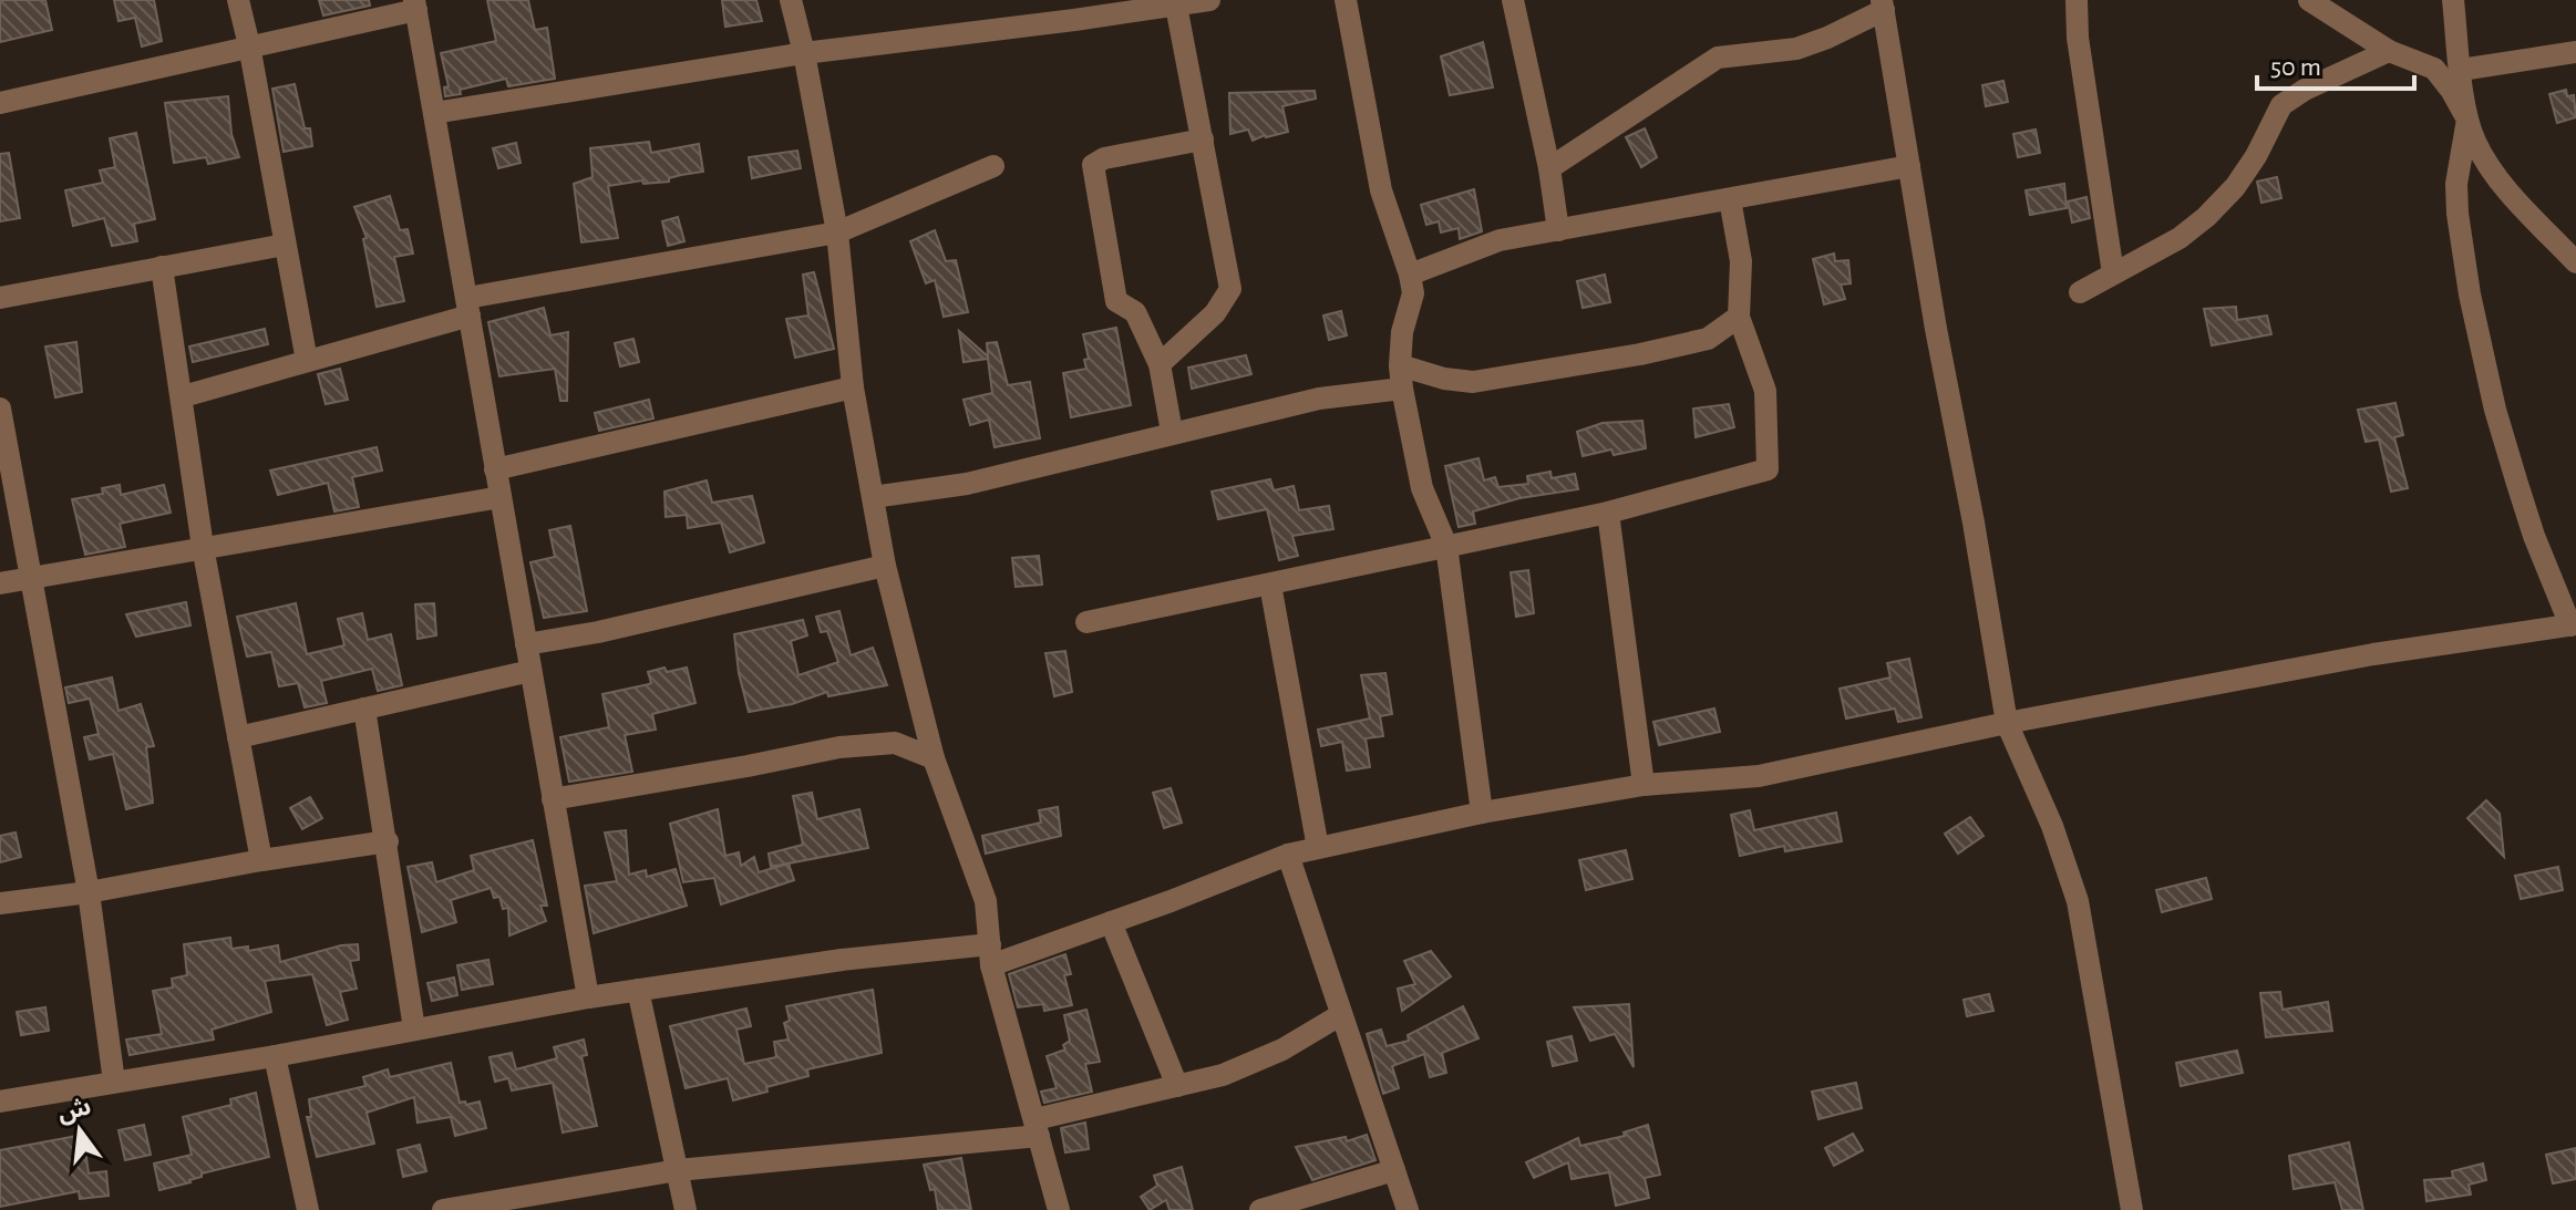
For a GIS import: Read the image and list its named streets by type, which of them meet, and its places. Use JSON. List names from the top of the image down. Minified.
{"scale_bar":"50 m","north":"top"}
